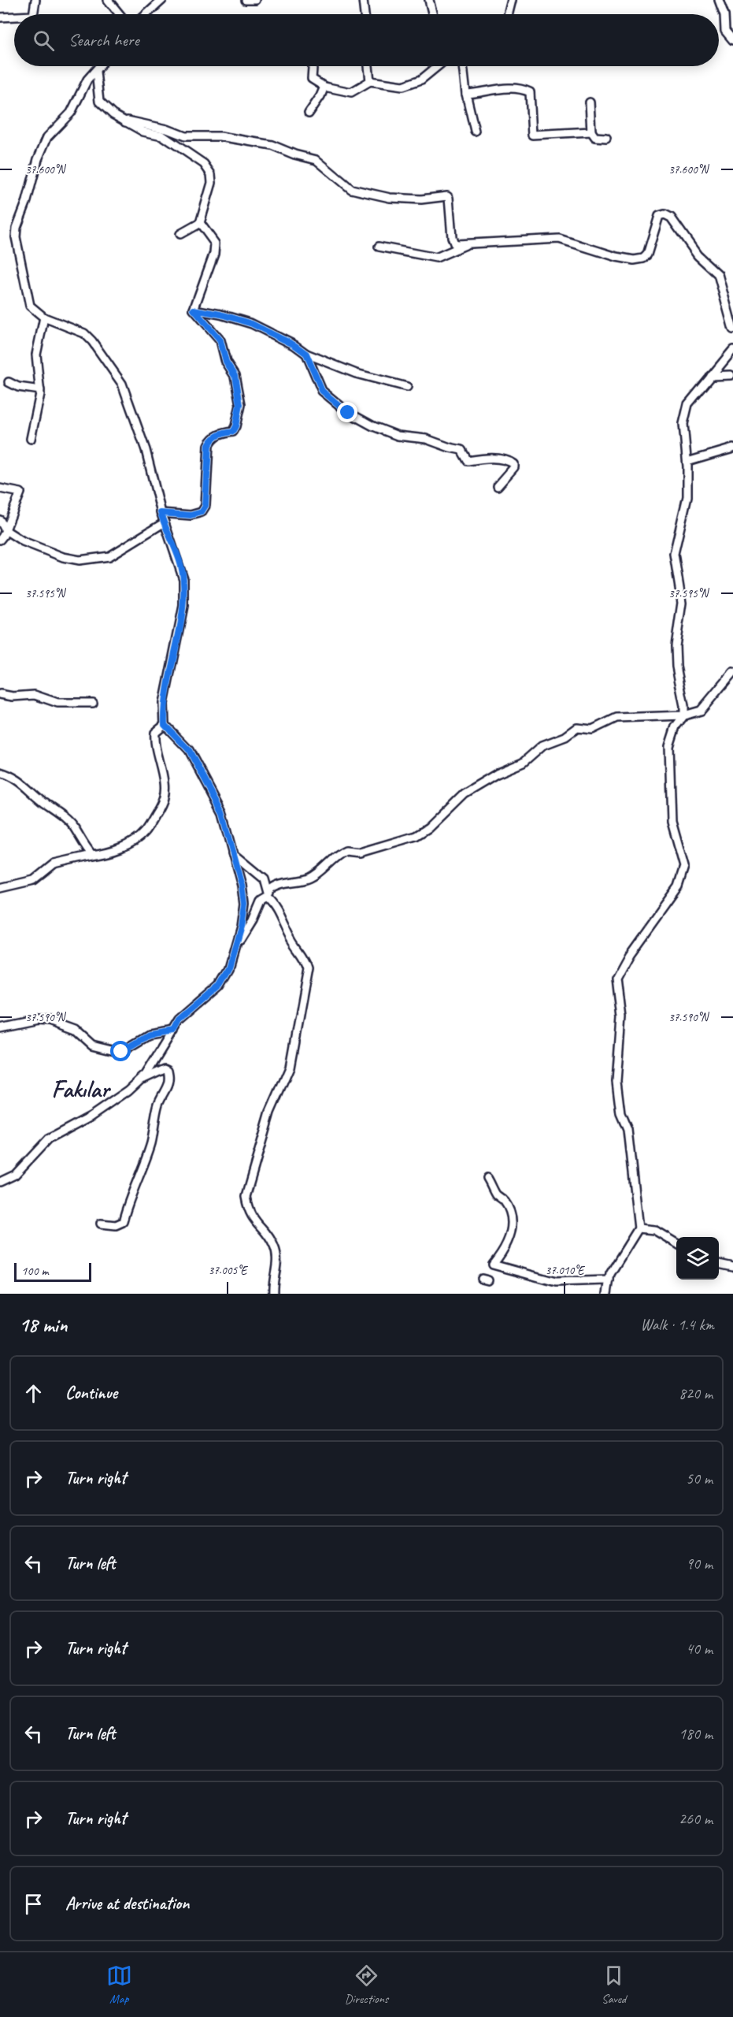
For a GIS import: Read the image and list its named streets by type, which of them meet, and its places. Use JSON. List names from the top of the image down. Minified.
{"districts":["Fakılar"],"scale_bar":"100 m","page":{"search":"Search here","scale":"100 m","heading":["18 min","Walk · 1.4 km"],"list":[["Continue","820 m"],["Turn right","50 m"],["Turn left","90 m"],["Turn right","40 m"],["Turn left","180 m"],["Turn right","260 m"],"Arrive at destination"],"nav":["Map","Directions","Saved"]},"coordinates":["37.600°N","37.595°N","37.590°N","37.005°E","37.010°E"]}
